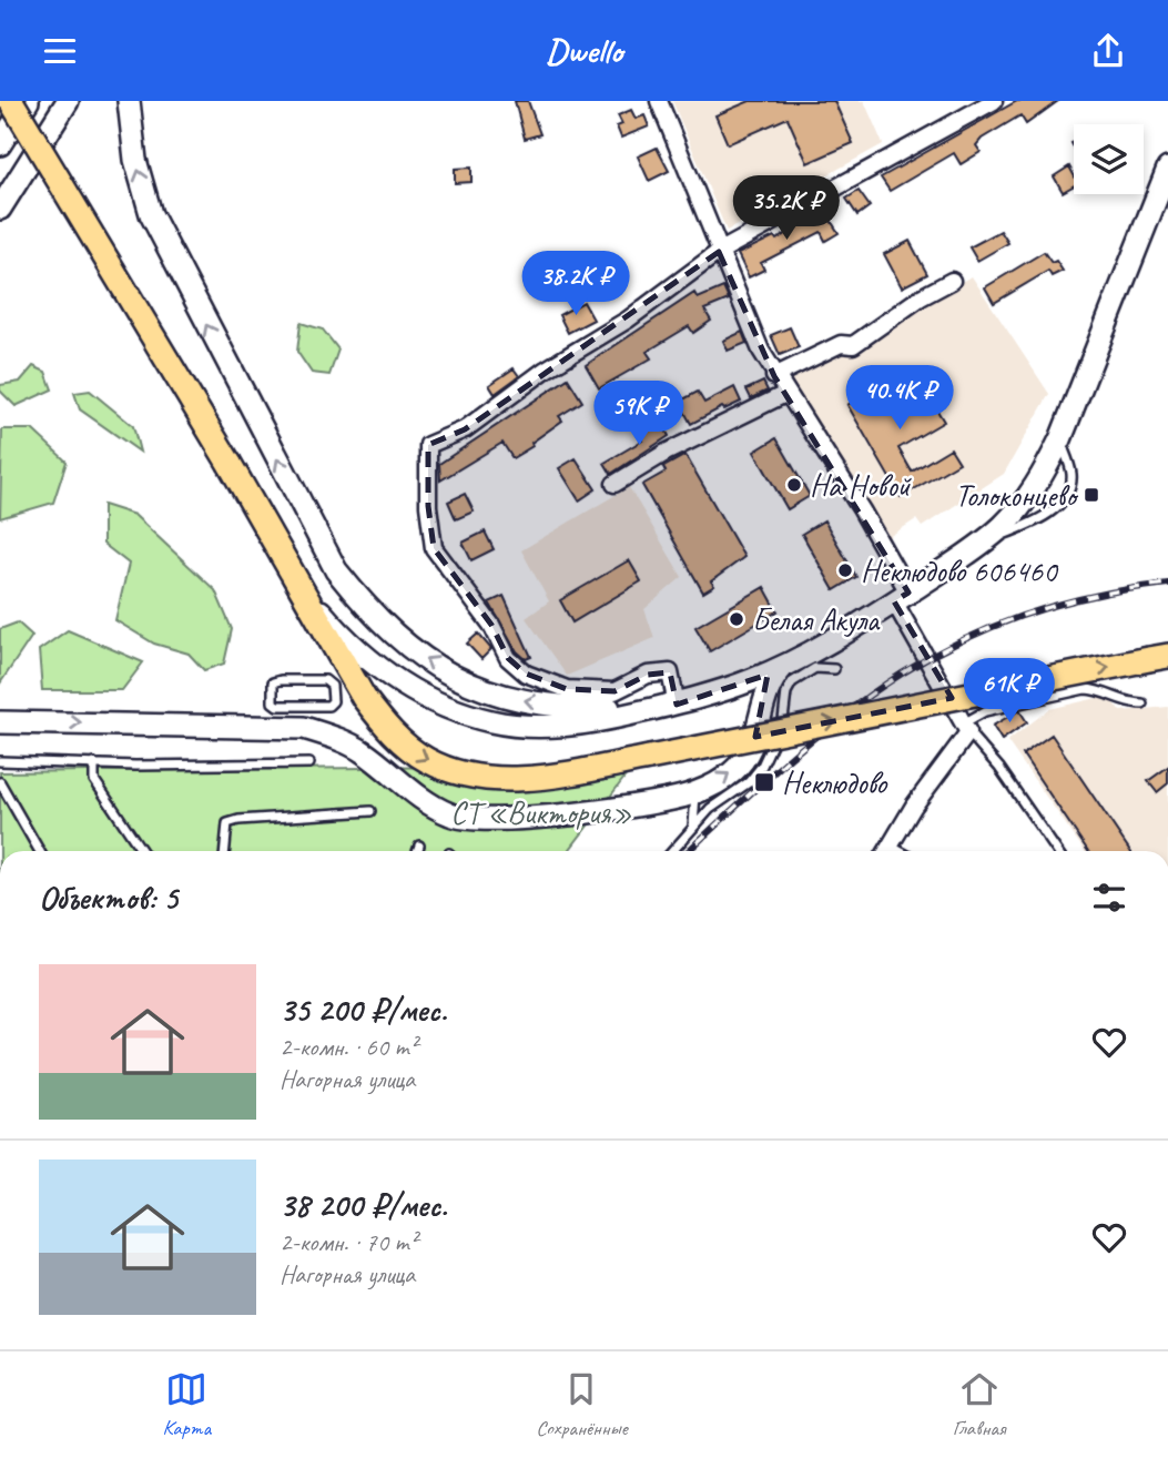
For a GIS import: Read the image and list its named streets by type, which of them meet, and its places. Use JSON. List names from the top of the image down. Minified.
{"parks":["СТ «Виктория»"],"places":{"other":["На Новой","Неклюдово 606460","Белая Акула"],"transit":["Толоконцево","Неклюдово"]},"page":{"header":"Dwello","price":["35.2K ₽","38.2K ₽","40.4K ₽","59K ₽","61K ₽"],"heading":"Объектов: 5","list":[{"name":"35 200 ₽/мес.","note":"2-комн. · 60 m² · Нагорная улица"},{"name":"38 200 ₽/мес.","note":"2-комн. · 70 m² · Нагорная улица"}],"tabs":["Карта","Сохранённые","Главная"]}}
